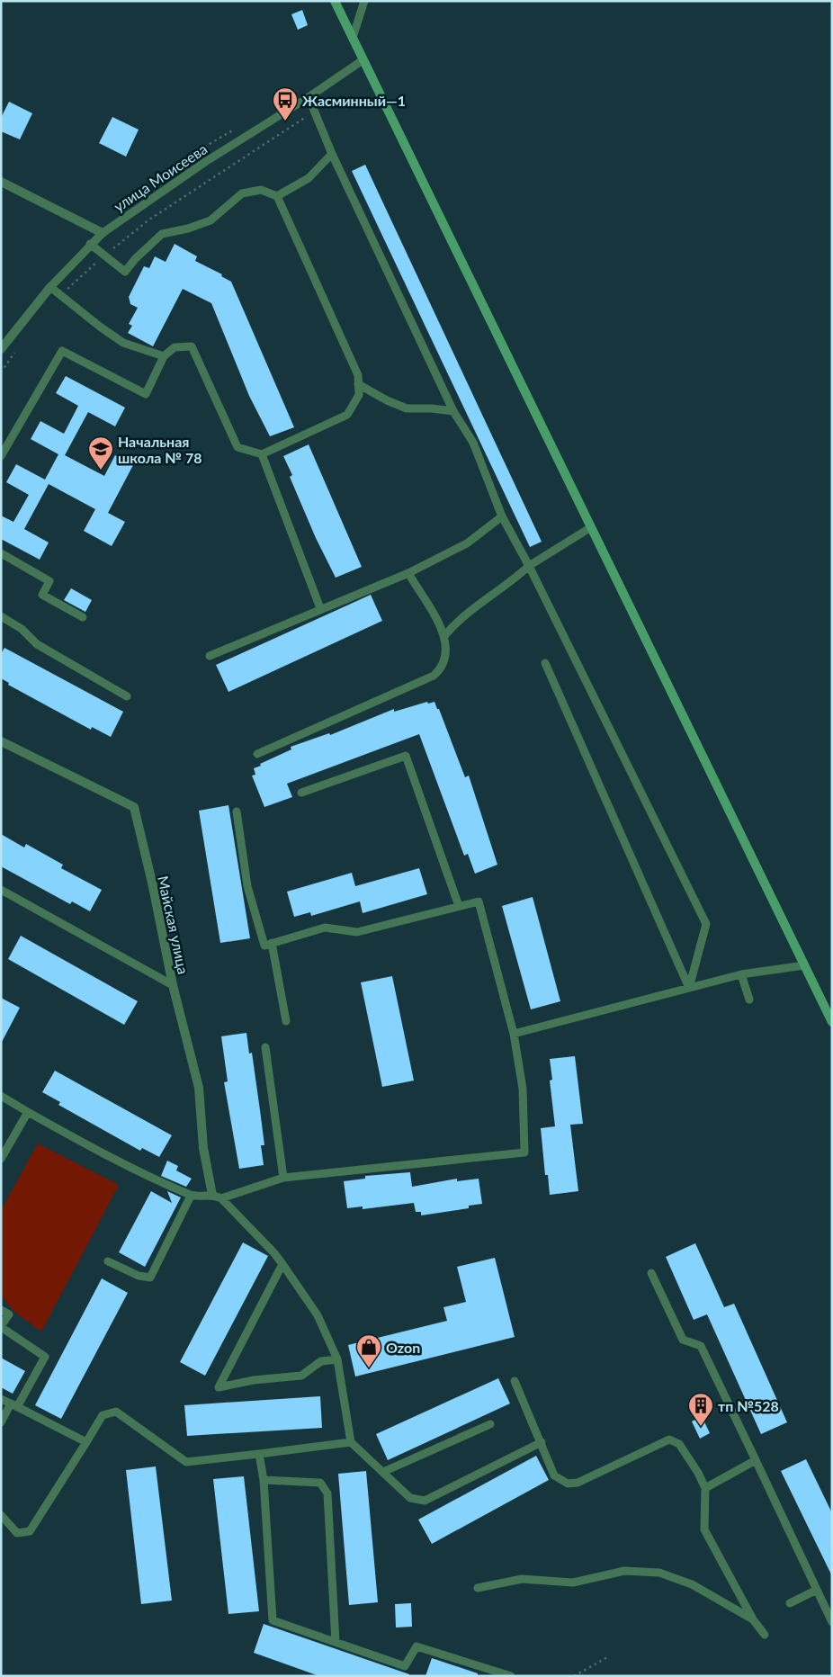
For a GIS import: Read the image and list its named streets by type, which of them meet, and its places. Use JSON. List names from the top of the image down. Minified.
{"streets":{"street":["улица Моисеева","Майская улица"]},"places":{"bus stop":["Жасминный—1"],"school or university":["Начальная школа № 78"],"shop":["Ozon"],"building":["тп №528"]}}
